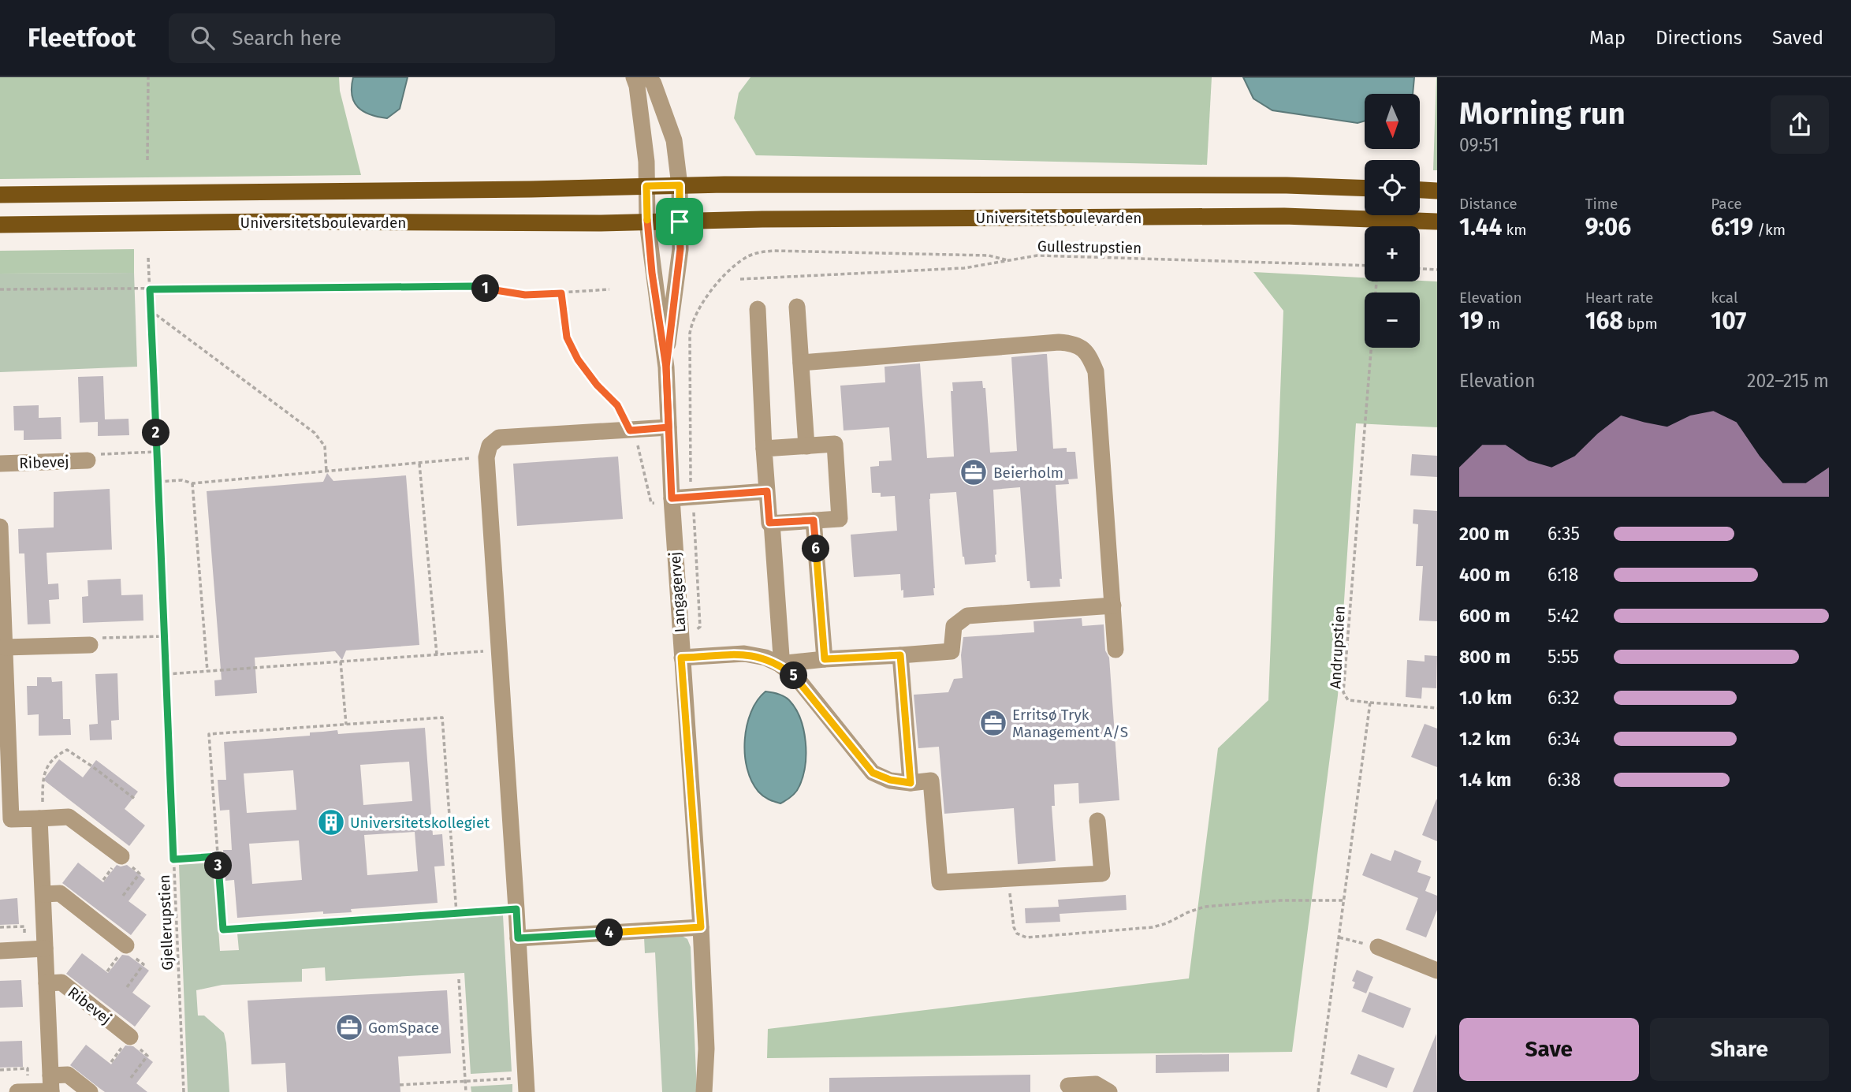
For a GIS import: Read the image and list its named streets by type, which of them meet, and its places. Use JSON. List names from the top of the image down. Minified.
{"streets":{"main road":["Universitetsboulevarden"],"street":["Ribevej","Langagervej"],"path":["Gullestrupstien","Andrupstien","Gjellerupstien"]},"crossings":[["Universitetsboulevarden","Langagervej"]],"places":{"office":["Beierholm","Erritsø Tryk Management A/S","GomSpace"],"building":["Universitetskollegiet"]},"north":"bottom","page":{"header":"Fleetfoot","search":"Search here","nav":["Map","Directions","Saved"],"heading":["Morning run","09:51"],"map_buttons":["+","−"],"stats":[["Distance","1.44 km"],["Time","9:06"],["Pace","6:19 /km"],["Elevation","19 m"],["Heart rate","168 bpm"],["kcal","107"]],"pins":["1","2","6","5","3","4"],"chart":["Elevation","202–215 m"],"list":[{"name":"200 m","note":"6:35"},{"name":"400 m","note":"6:18"},{"name":"600 m","note":"5:42"},{"name":"800 m","note":"5:55"},{"name":"1.0 km","note":"6:32"},{"name":"1.2 km","note":"6:34"},{"name":"1.4 km","note":"6:38"}],"buttons":["Save","Share"]}}
